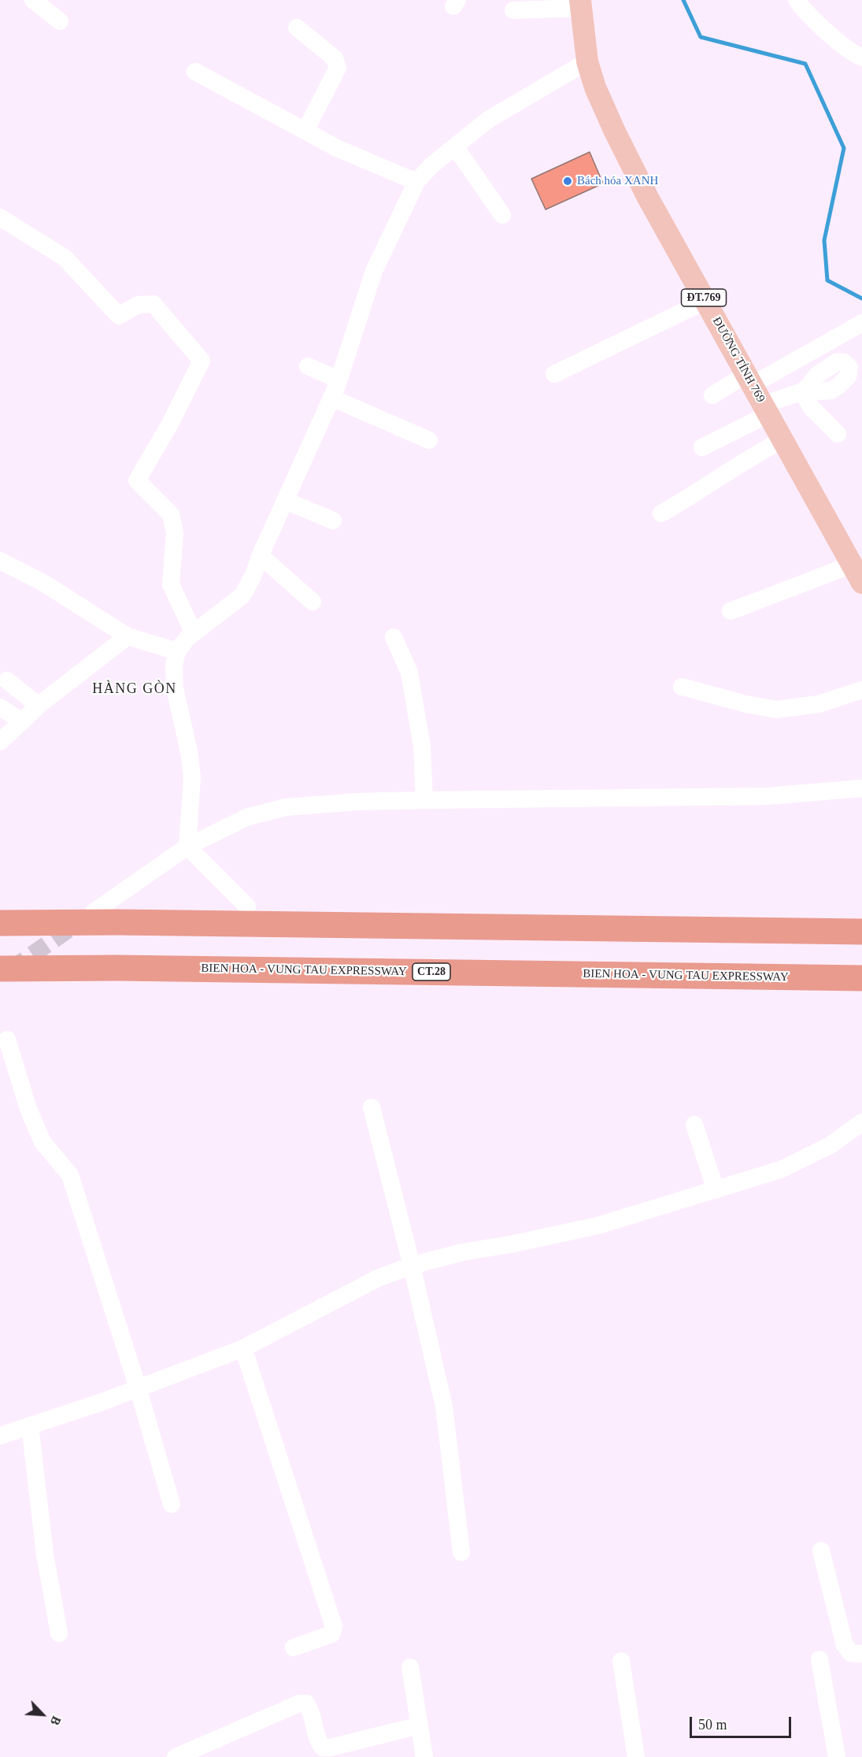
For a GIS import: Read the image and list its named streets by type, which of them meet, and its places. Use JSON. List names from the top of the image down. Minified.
{"streets":{"highway":["BIEN HOA - VUNG TAU EXPRESSWAY","CT.28"],"main road":["ĐT.769","ĐƯỜNG TỈNH 769"]},"districts":["HÀNG GÒN"],"places":["Bách hóa XANH"],"scale_bar":"50 m","north":"bottom right"}
